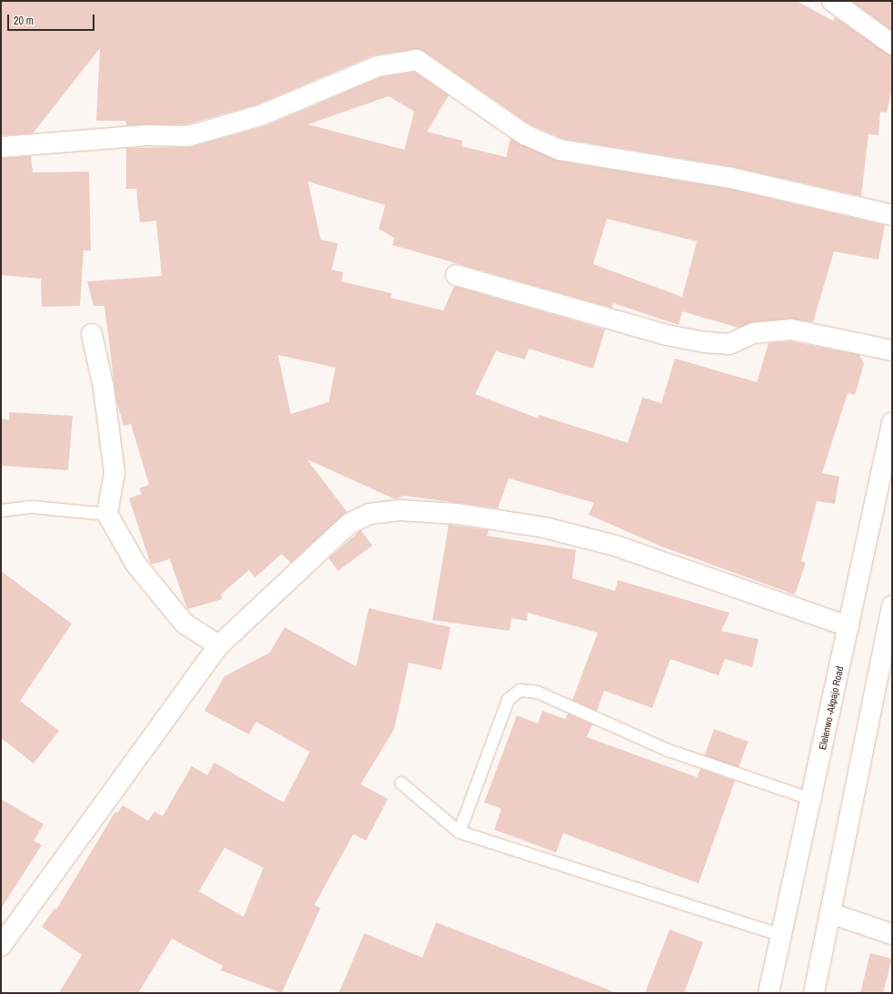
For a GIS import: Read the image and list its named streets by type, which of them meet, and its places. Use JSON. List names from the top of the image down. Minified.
{"streets":{"street":["Elelenwo -Akpajo Road"]},"scale_bar":"20 m"}
